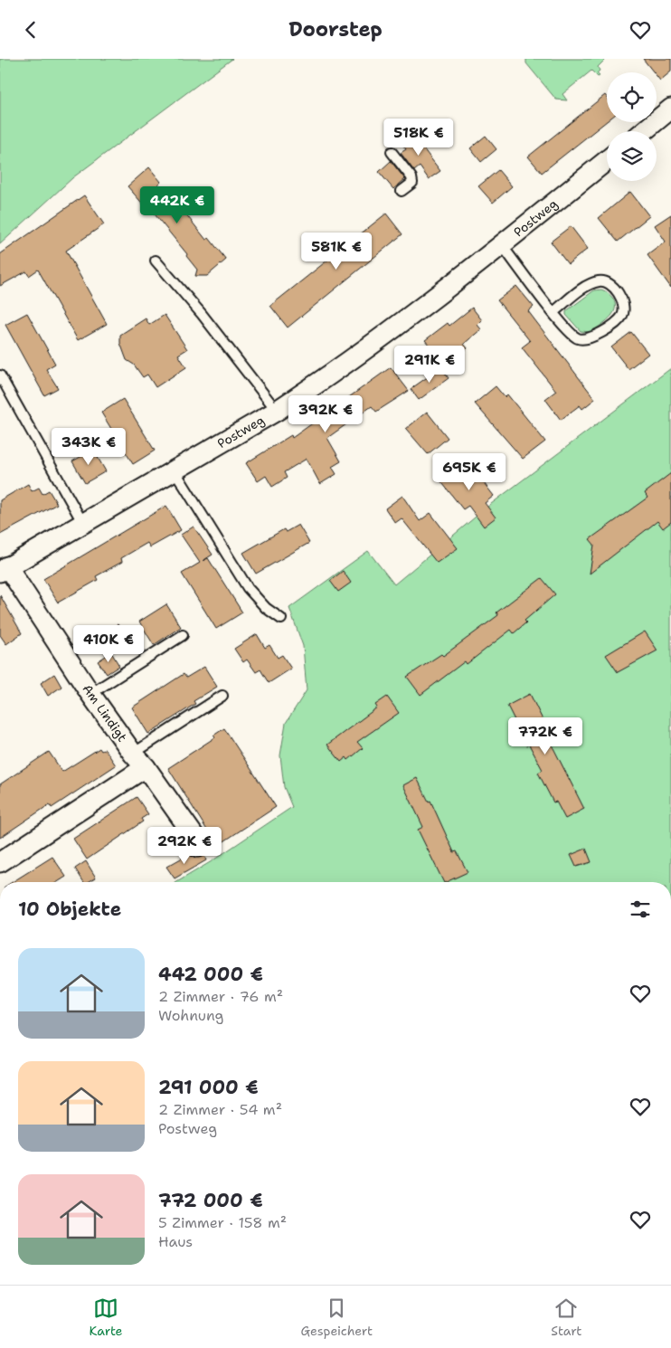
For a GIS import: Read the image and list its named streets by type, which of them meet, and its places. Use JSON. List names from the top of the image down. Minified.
{"streets":{"street":["Postweg","Am Lindigt"]},"crossings":[["Postweg","Am Lindigt"]],"page":{"header":"Doorstep","price":["518K €","442K €","581K €","291K €","392K €","343K €","695K €","410K €","772K €","292K €"],"heading":"10 Objekte","list":[{"name":"442 000 €","note":"2 Zimmer · 76 m² · Wohnung"},{"name":"291 000 €","note":"2 Zimmer · 54 m² · Postweg"},{"name":"772 000 €","note":"5 Zimmer · 158 m² · Haus"}],"tabs":["Karte","Gespeichert","Start"]}}
